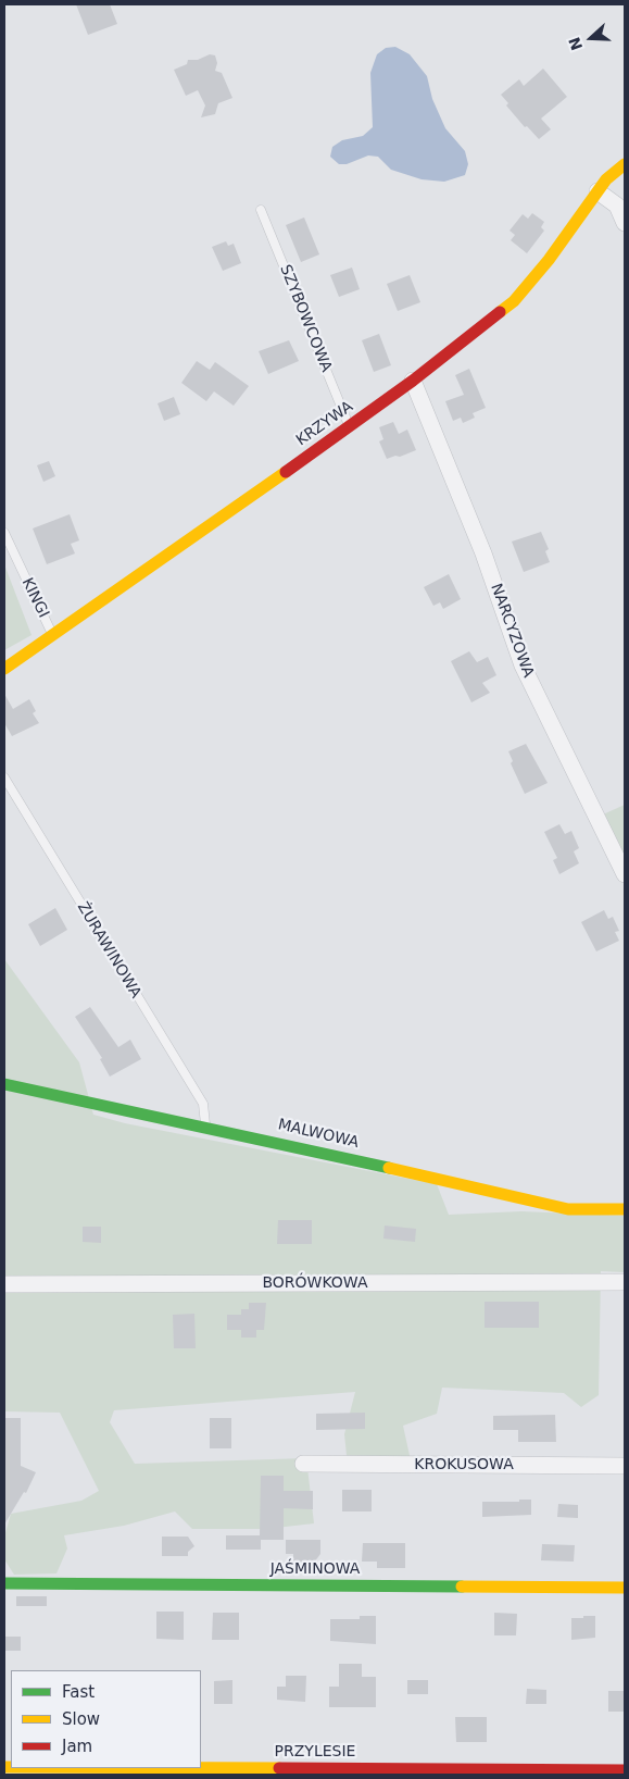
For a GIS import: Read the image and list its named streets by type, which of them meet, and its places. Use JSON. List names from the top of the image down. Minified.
{"streets":{"street":["KRZYWA","NARCYZOWA","MALWOWA","BORÓWKOWA","KROKUSOWA","JAŚMINOWA","PRZYLESIE"],"lane":["SZYBOWCOWA","KINGI","ŻURAWINOWA"]},"crossings":[["SZYBOWCOWA","KRZYWA"],["KRZYWA","KINGI"],["KRZYWA","NARCYZOWA"],["ŻURAWINOWA","MALWOWA"]],"legend":["Fast","Slow","Jam"],"north":"left"}
